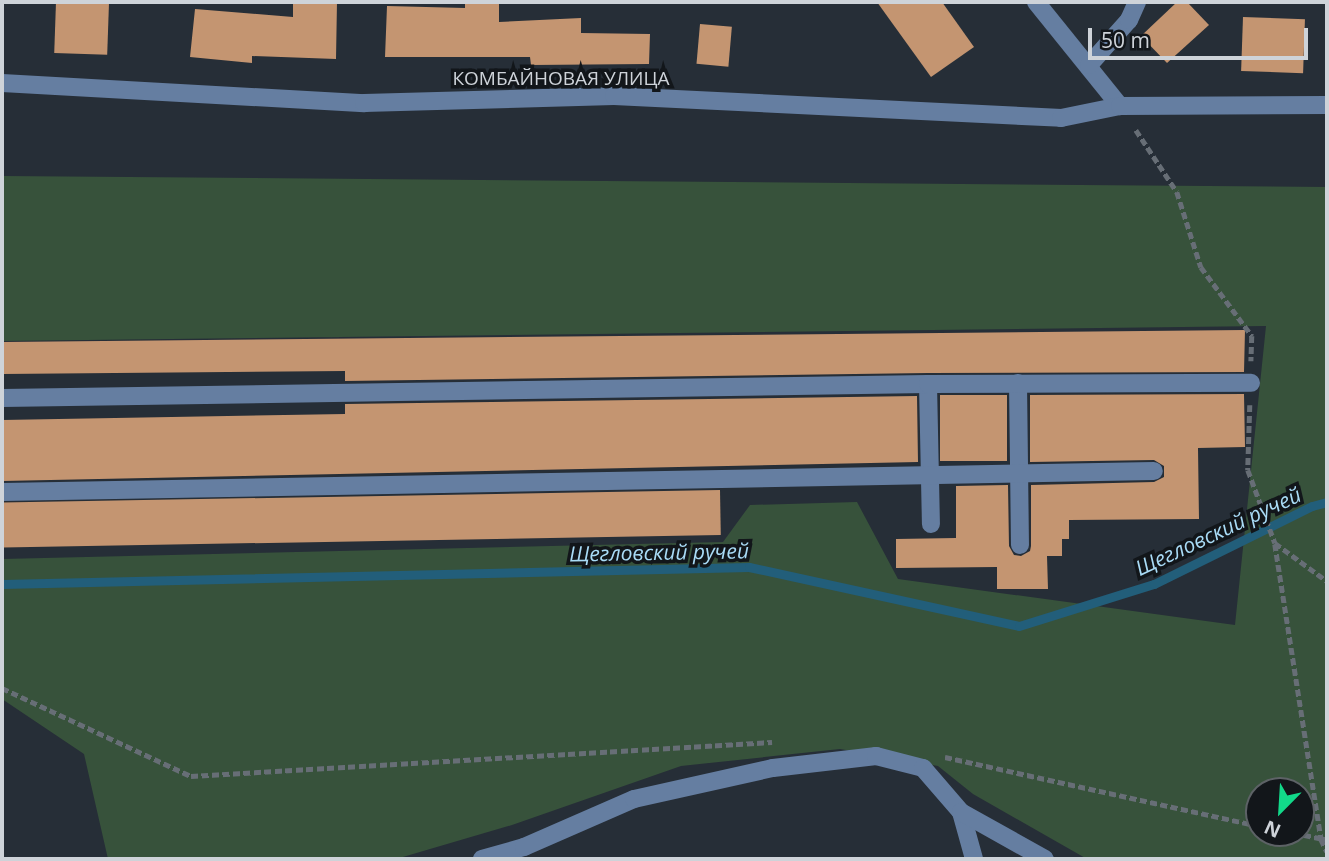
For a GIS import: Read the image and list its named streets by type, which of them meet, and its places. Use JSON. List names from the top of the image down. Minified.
{"streets":{"street":["КОМБАЙНОВАЯ УЛИЦА"]},"water":["Щегловский ручей"],"scale_bar":"50 m","north":"bottom left"}
